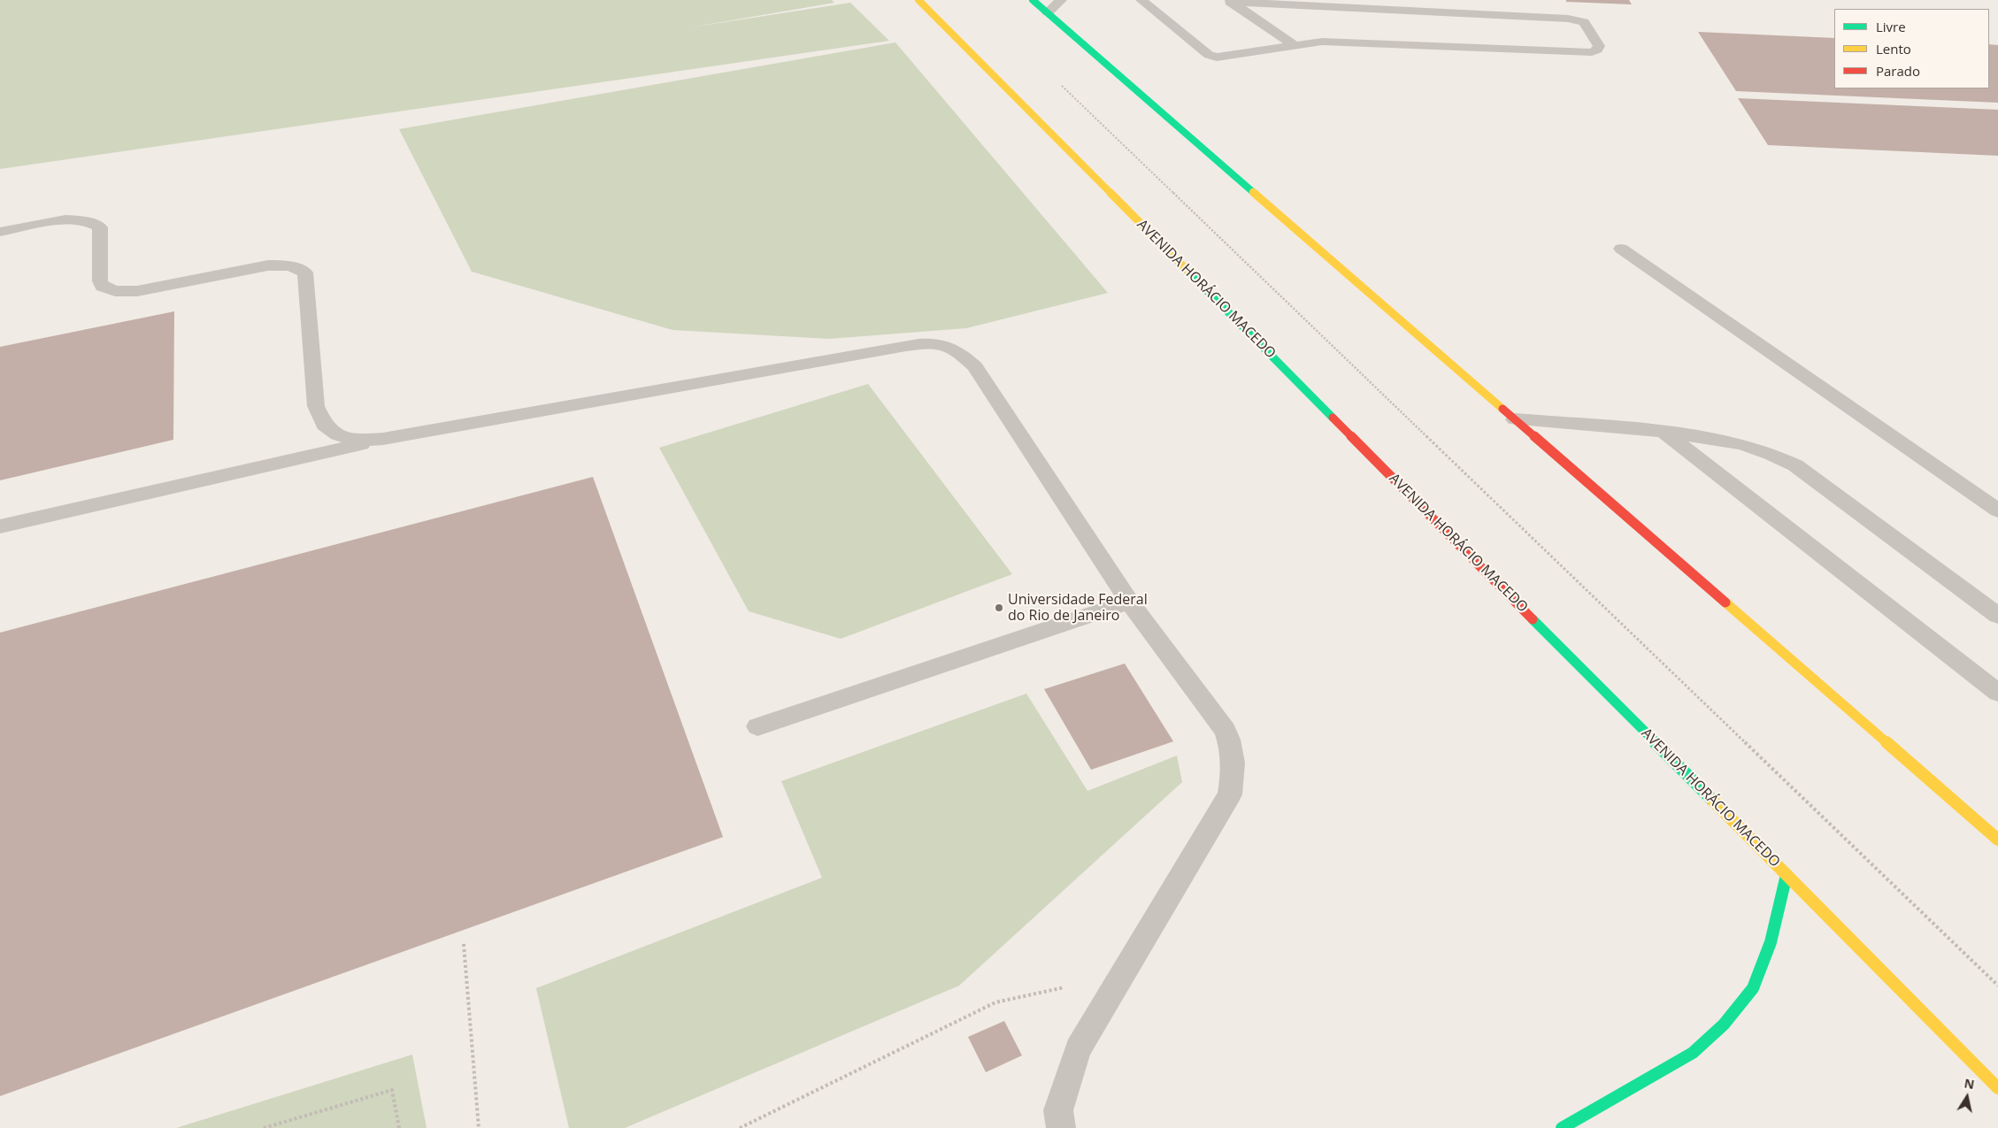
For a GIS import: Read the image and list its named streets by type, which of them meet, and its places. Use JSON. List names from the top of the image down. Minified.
{"streets":{"street":["AVENIDA HORÁCIO MACEDO"]},"places":["Universidade Federal do Rio de Janeiro"],"legend":["Livre","Lento","Parado"],"north":"top"}
